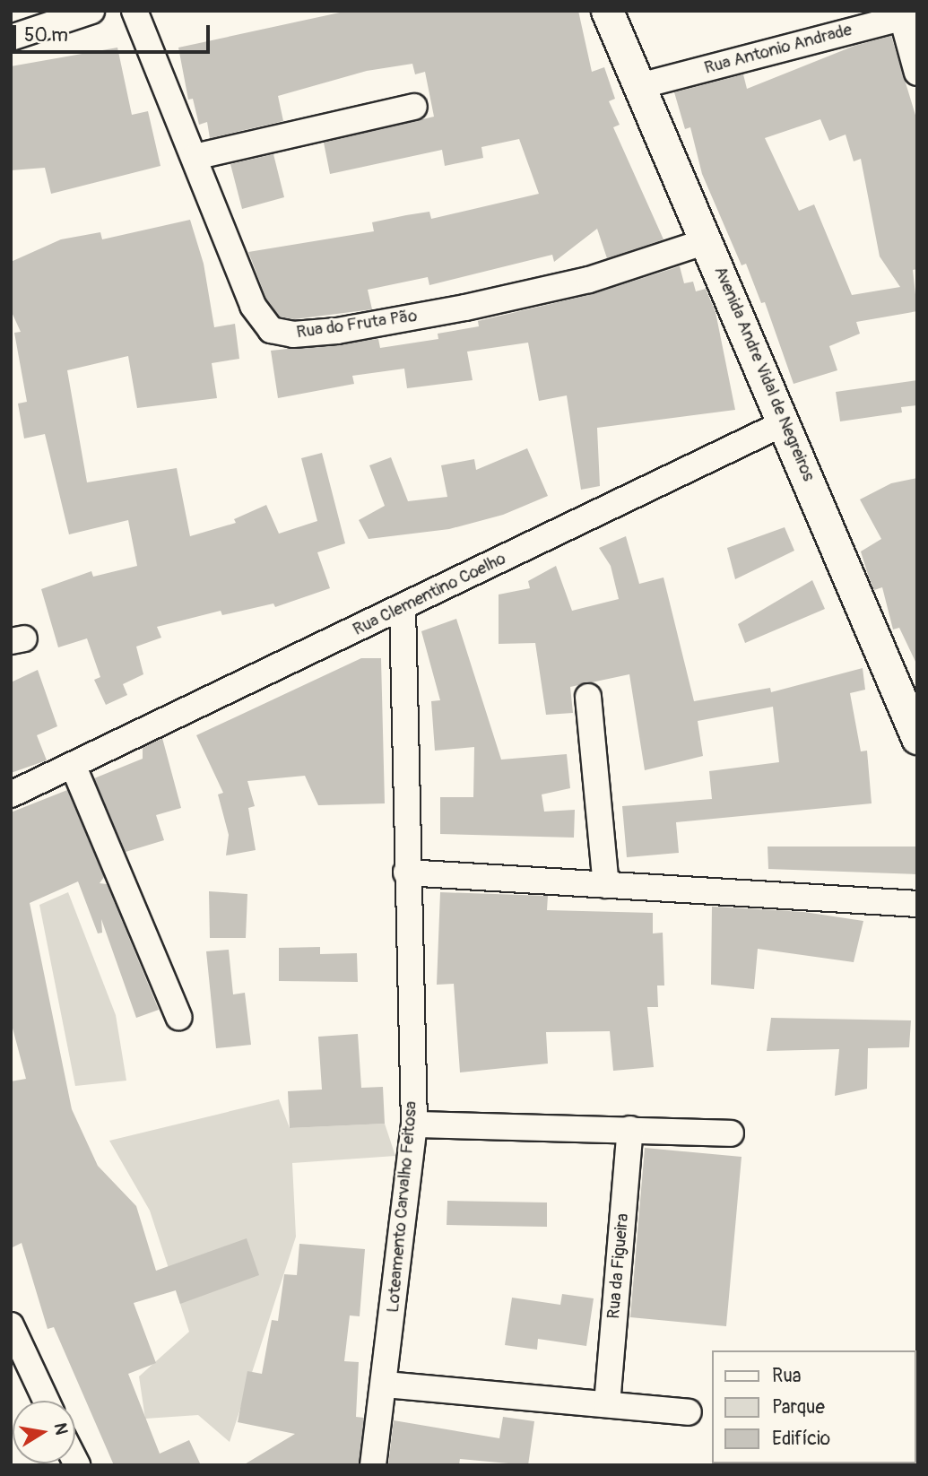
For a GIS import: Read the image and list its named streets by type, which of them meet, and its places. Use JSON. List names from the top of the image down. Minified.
{"streets":{"street":["Rua Antonio Andrade","Rua do Fruta Pão","Avenida Andre Vidal de Negreiros","Rua Clementino Coelho","Loteamento Carvalho Feitosa","Rua da Figueira"]},"crossings":[["Rua Antonio Andrade","Avenida Andre Vidal de Negreiros"],["Rua do Fruta Pão","Avenida Andre Vidal de Negreiros"],["Avenida Andre Vidal de Negreiros","Rua Clementino Coelho"],["Rua Clementino Coelho","Loteamento Carvalho Feitosa"]],"legend":["Rua","Parque","Edifício"],"scale_bar":"50 m","north":"right"}
